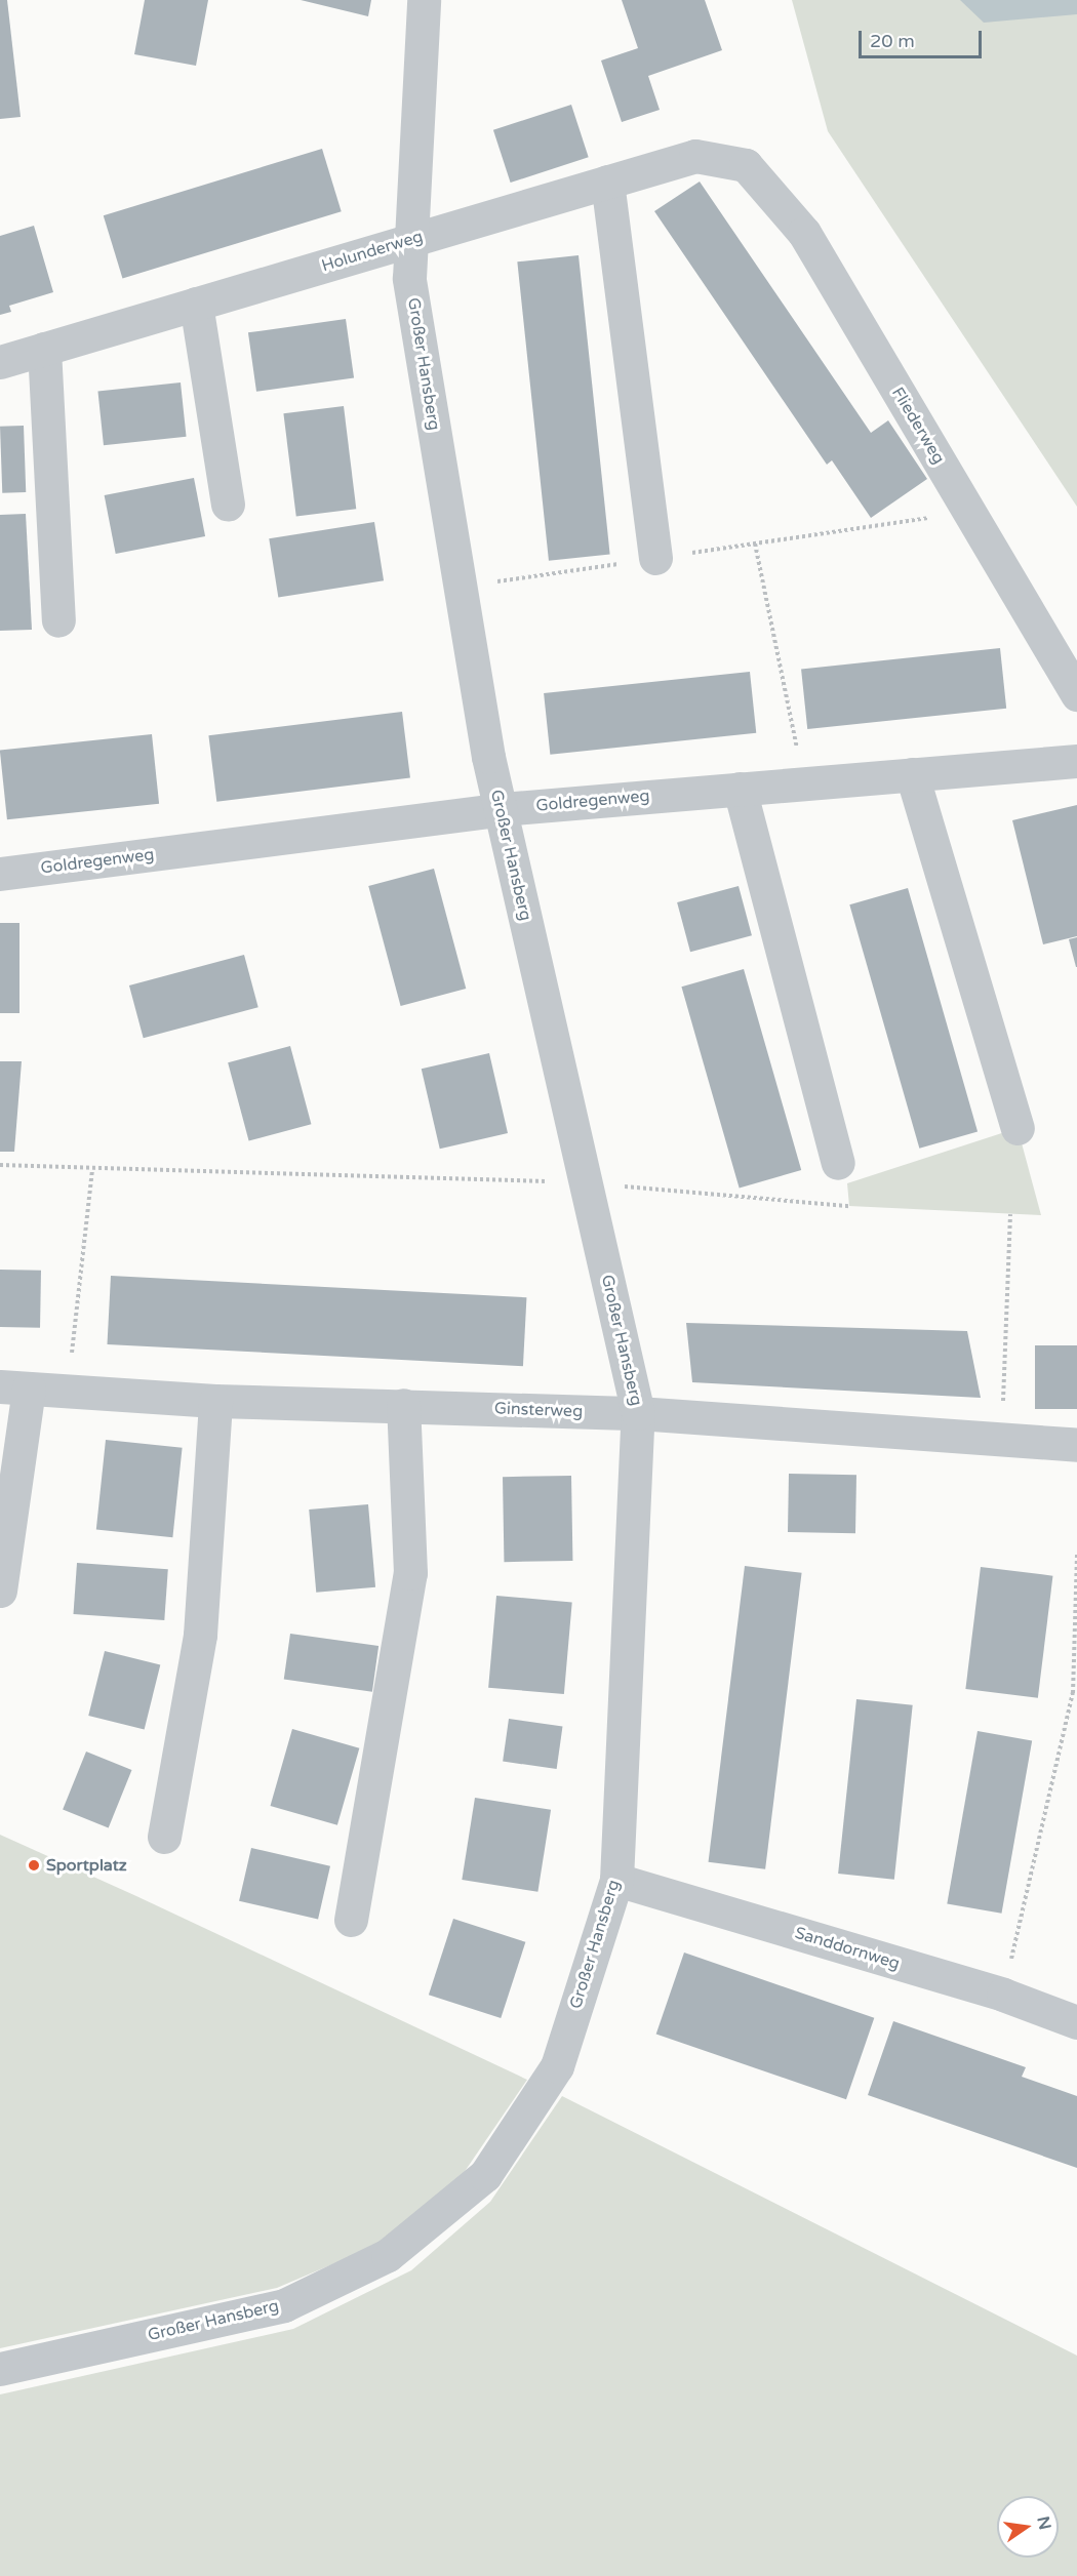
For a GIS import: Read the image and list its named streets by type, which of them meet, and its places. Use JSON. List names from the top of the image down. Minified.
{"streets":{"street":["Holunderweg","Großer Hansberg","Fliederweg","Goldregenweg","Ginsterweg","Sanddornweg"]},"crossings":[["Holunderweg","Großer Hansberg"],["Holunderweg","Fliederweg"],["Großer Hansberg","Goldregenweg"],["Großer Hansberg","Ginsterweg"],["Großer Hansberg","Sanddornweg"]],"places":["Sportplatz"],"scale_bar":"20 m","north":"right"}
